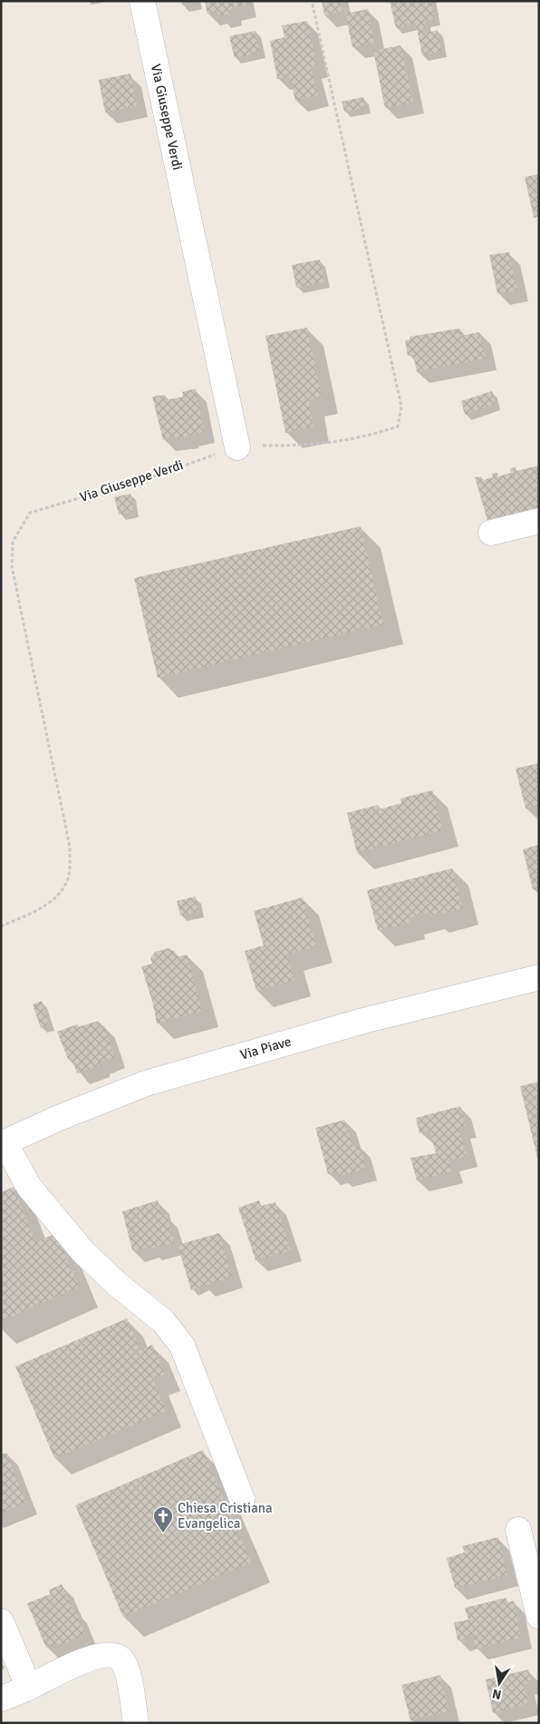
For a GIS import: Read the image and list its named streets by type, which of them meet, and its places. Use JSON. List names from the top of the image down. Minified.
{"streets":{"street":["Via Giuseppe Verdi","Via Piave"]},"places":{"church":["Chiesa Cristiana Evangelica"]},"north":"bottom"}
